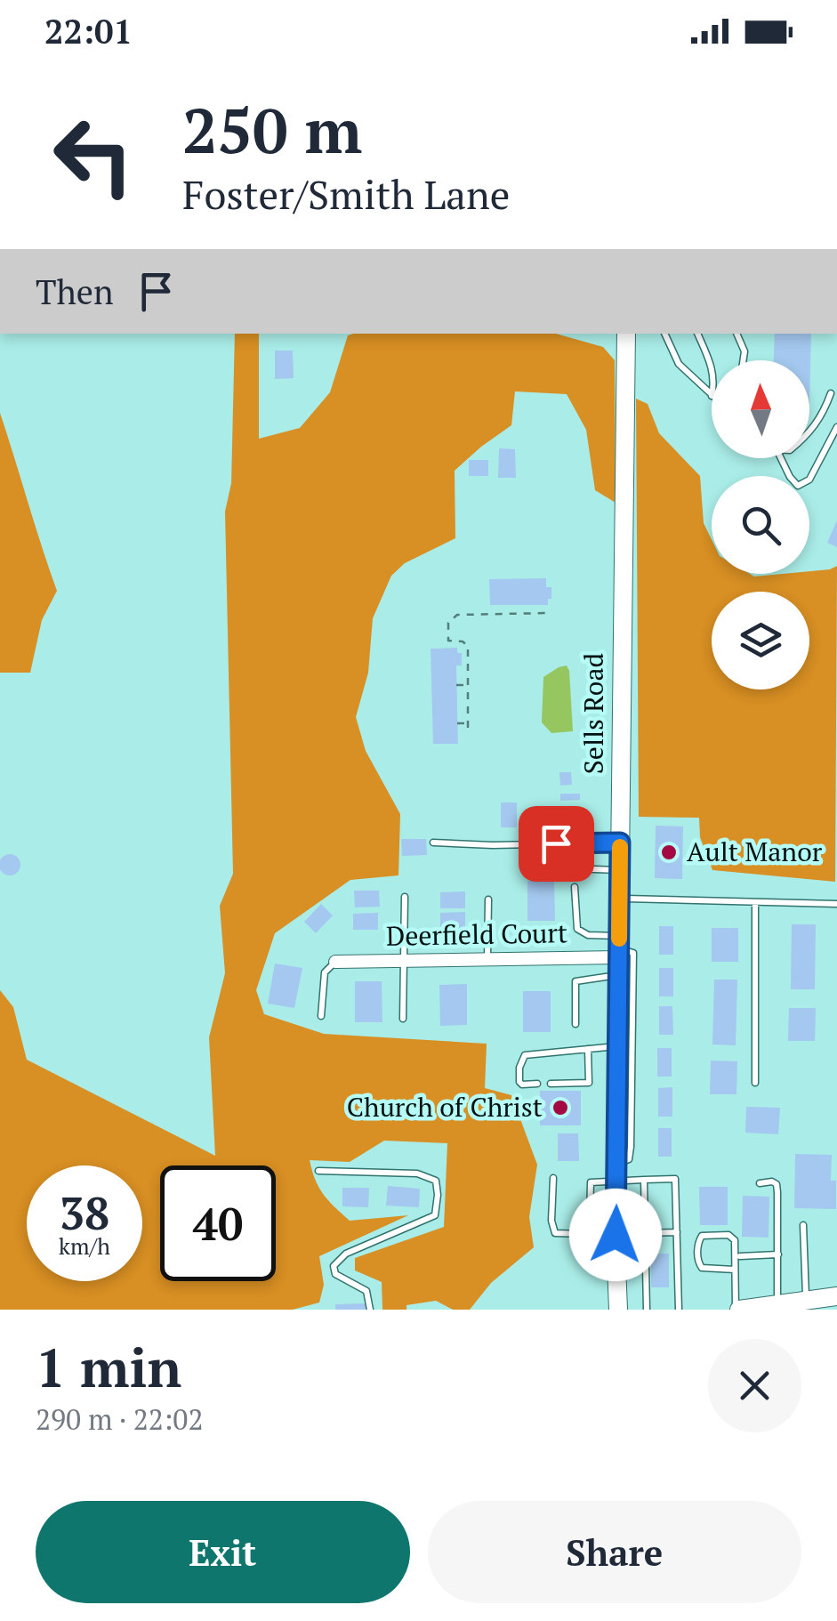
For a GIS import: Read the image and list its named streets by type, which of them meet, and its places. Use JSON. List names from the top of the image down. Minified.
{"streets":{"street":["Sells Road","Deerfield Court"]},"crossings":[["Sells Road","Deerfield Court"]],"places":["Ault Manor","Church of Christ"],"north":"top","page":{"status":"22:01","turn":["250 m","Foster/Smith Lane"],"then":"Then","speed":"38 km/h","limit":"40","heading":["1 min","290 m · 22:02"],"buttons":["Exit","Share"]}}
